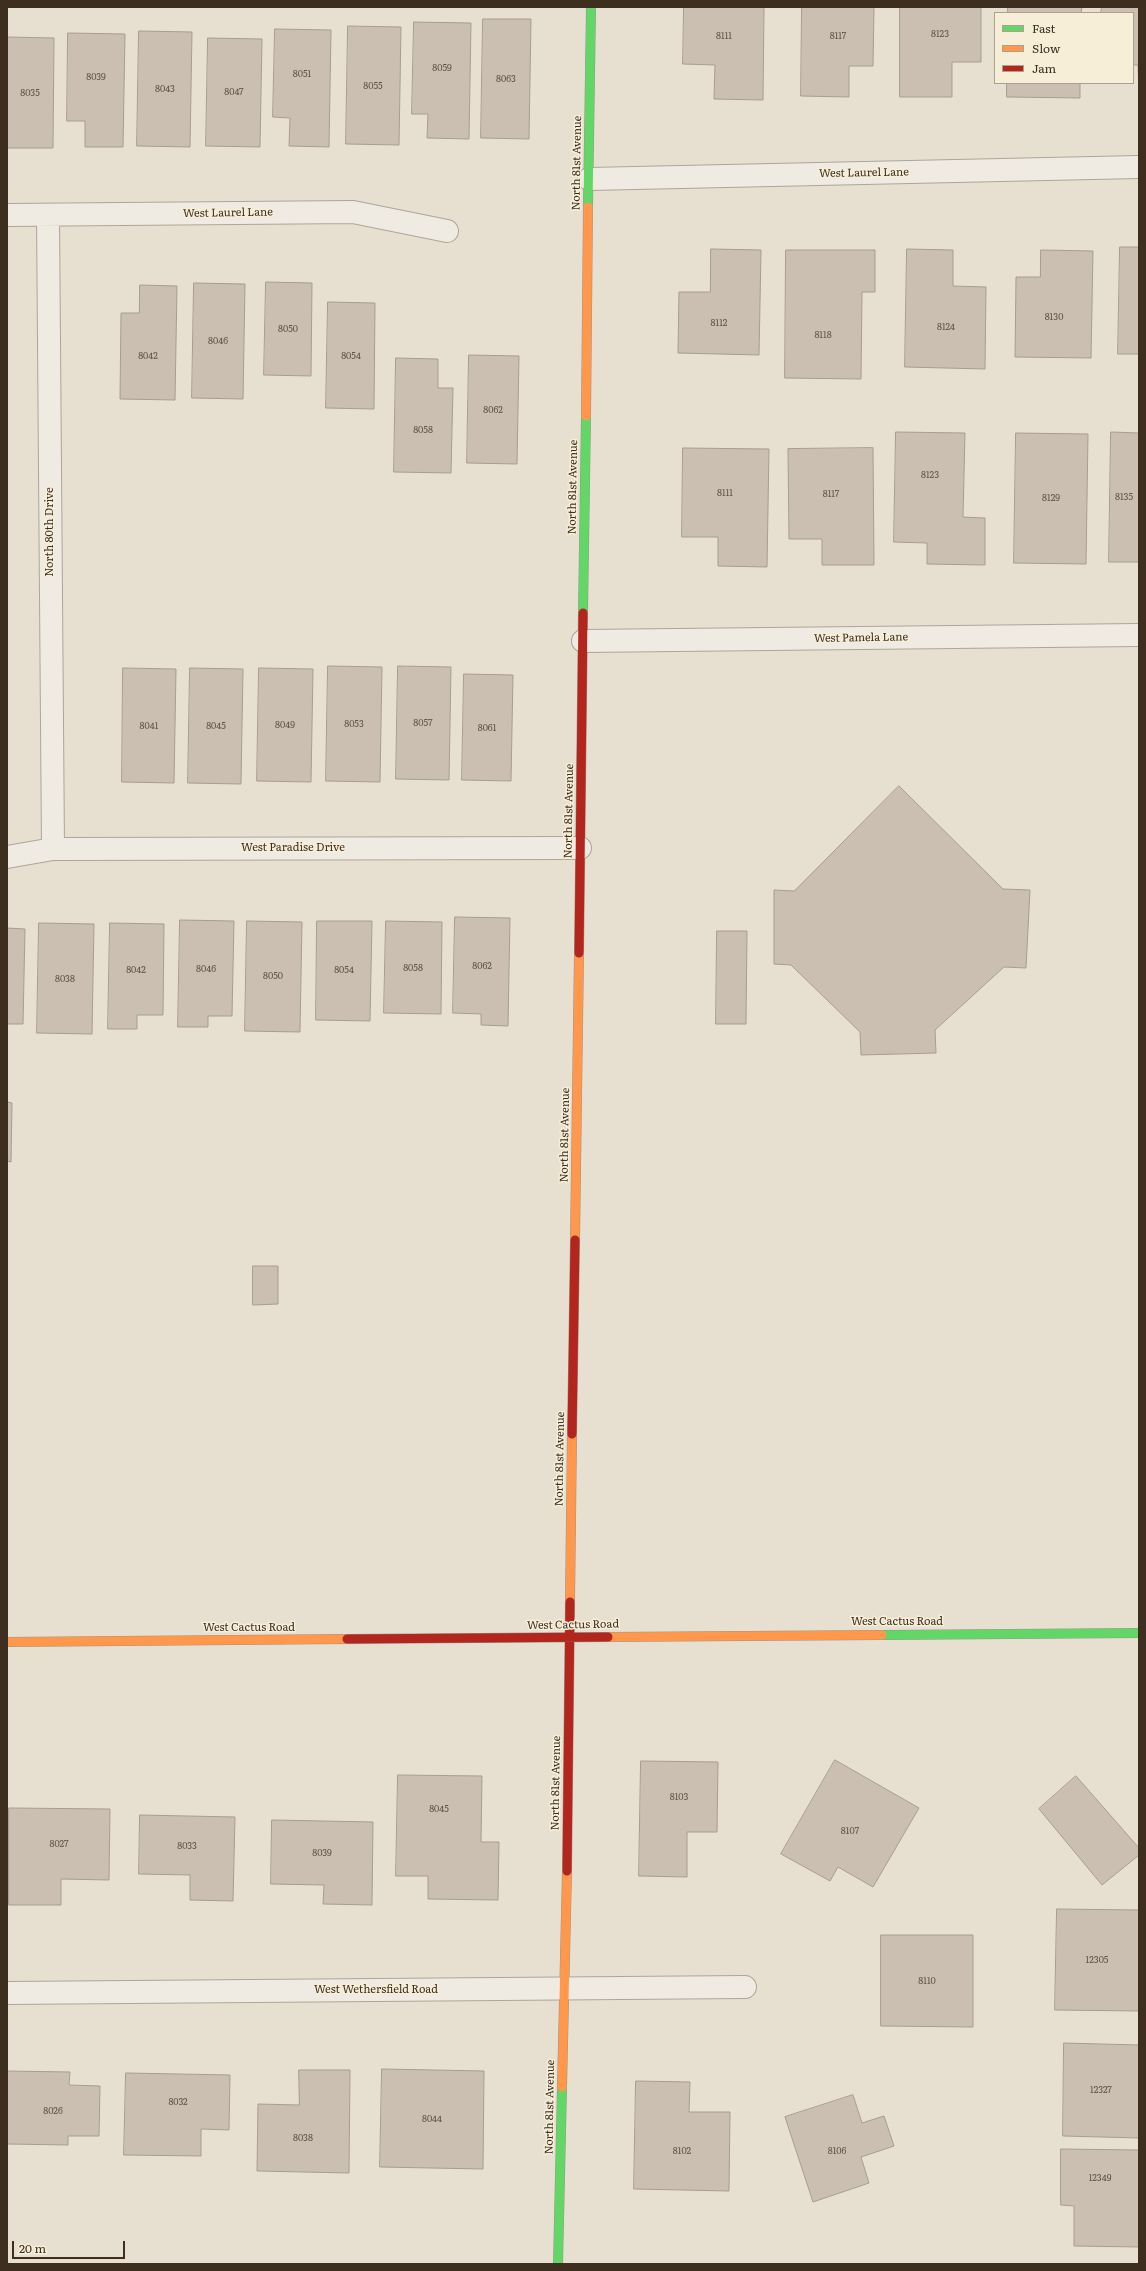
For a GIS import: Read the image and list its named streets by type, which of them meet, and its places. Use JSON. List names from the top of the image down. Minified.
{"streets":{"street":["North 81st Avenue","West Laurel Lane","North 80th Drive","West Pamela Lane","West Paradise Drive","West Cactus Road","West Wethersfield Road"]},"crossings":[["North 81st Avenue","West Laurel Lane"],["North 81st Avenue","West Pamela Lane"],["North 81st Avenue","West Paradise Drive"],["North 81st Avenue","West Cactus Road"],["North 81st Avenue","West Wethersfield Road"],["West Laurel Lane","North 80th Drive"],["North 80th Drive","West Paradise Drive"]],"house_numbers":["8123","8111","8117","8059","8051","8039","8063","8055","8043","8047","8035","8130","8112","8124","8050","8118","8046","8042","8054","8062","8058","8123","8111","8117","8135","8129","8057","8053","8049","8041","8045","8061","8062","8058","8046","8042","8054","8050","8038","8103","8045","8107","8027","8033","8039","12305","8110","12327","8032","8026","8044","8038","8102","8106","12349"],"legend":["Fast","Slow","Jam"],"scale_bar":"20 m"}
